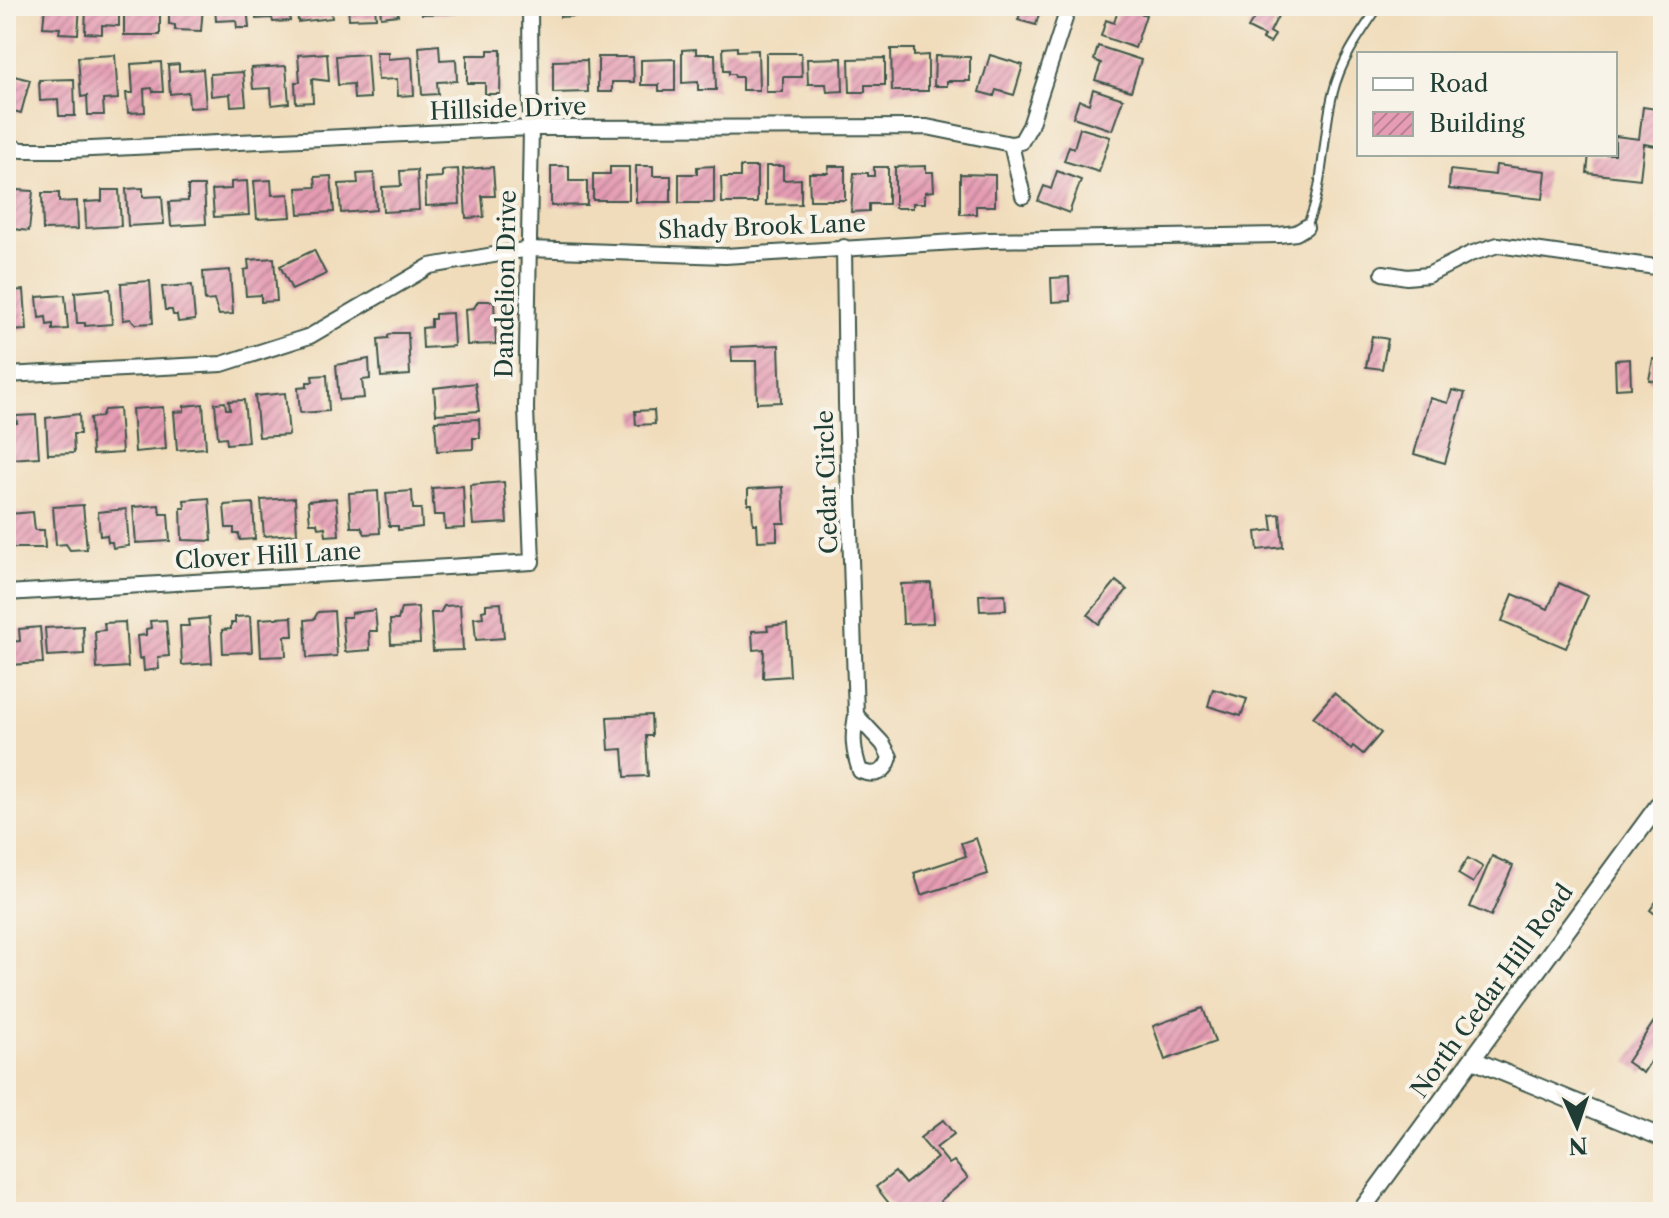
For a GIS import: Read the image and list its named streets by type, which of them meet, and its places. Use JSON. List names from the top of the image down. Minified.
{"streets":{"street":["Hillside Drive","Shady Brook Lane","Dandelion Drive","Cedar Circle","Clover Hill Lane","North Cedar Hill Road"]},"crossings":[["Hillside Drive","Dandelion Drive"],["Shady Brook Lane","Dandelion Drive"],["Shady Brook Lane","Cedar Circle"],["Dandelion Drive","Clover Hill Lane"]],"legend":["Road","Building"],"north":"bottom"}
